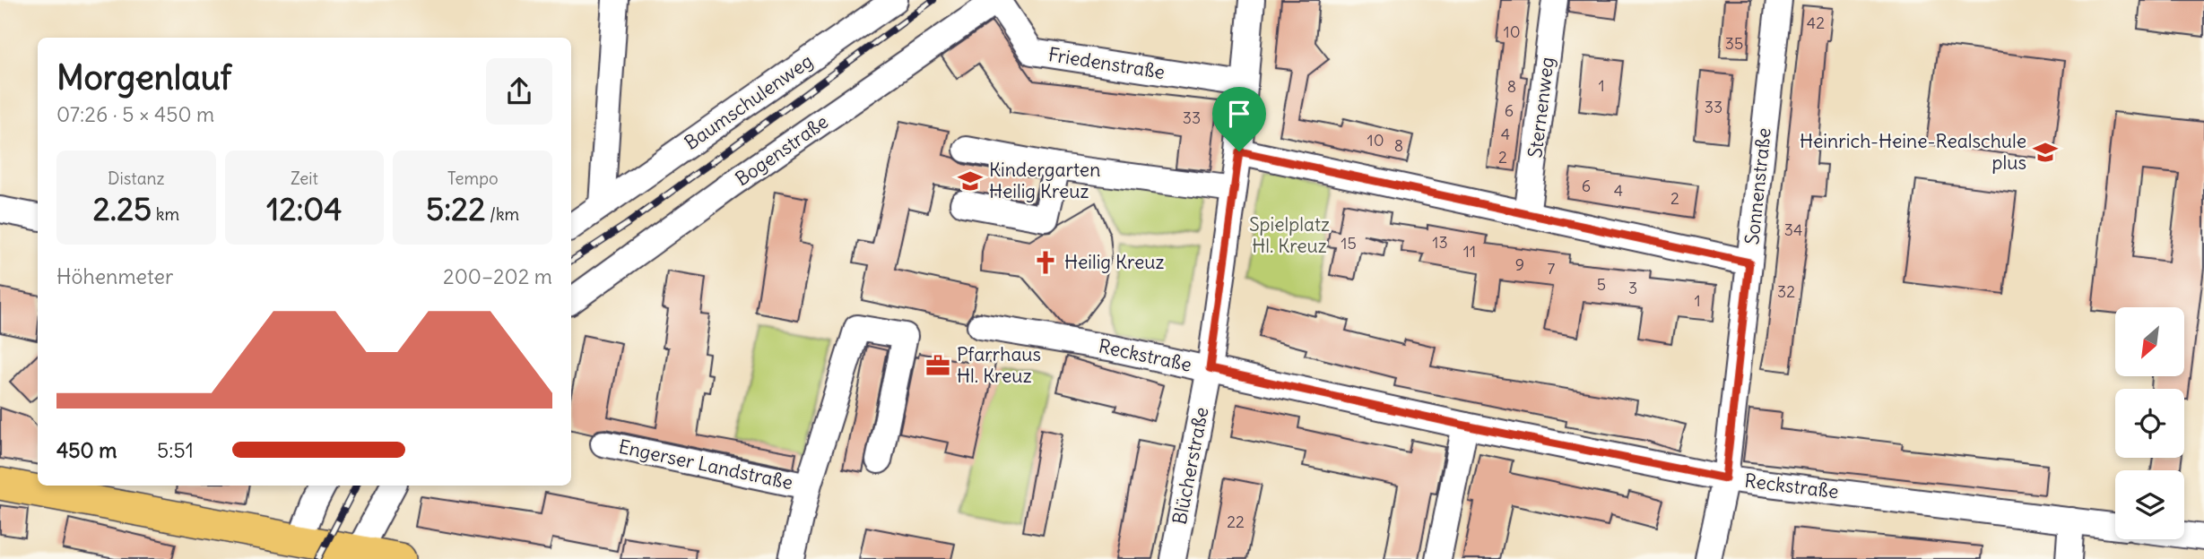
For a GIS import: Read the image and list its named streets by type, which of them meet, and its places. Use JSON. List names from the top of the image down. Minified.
{"streets":{"street":["Friedenstraße","Baumschulenweg","Sternenweg","Bogenstraße","Sonnenstraße","Reckstraße","Engerser Landstraße","Blücherstraße"]},"crossings":[["Friedenstraße","Bogenstraße"],["Friedenstraße","Blücherstraße"],["Sonnenstraße","Reckstraße"],["Reckstraße","Blücherstraße"]],"parks":["Spielplatz Hl. Kreuz"],"places":{"school or university":["Heinrich-Heine-Realschule plus","Kindergarten Heilig Kreuz"],"church":["Heilig Kreuz"],"office":["Pfarrhaus Hl. Kreuz"]},"house_numbers":["42","10","35","1","8","33","6","33","4","10","8","2","6","4","2","34","13","15","11","9","7","5","3","32","1","22"],"north":"bottom left","page":{"heading":["Morgenlauf","07:26 · 5 × 450 m"],"stats":[["Distanz","2.25 km"],["Zeit","12:04"],["Tempo","5:22 /km"]],"chart":["Höhenmeter","200–202 m"],"list":[{"name":"450 m","note":"5:51"}]}}
